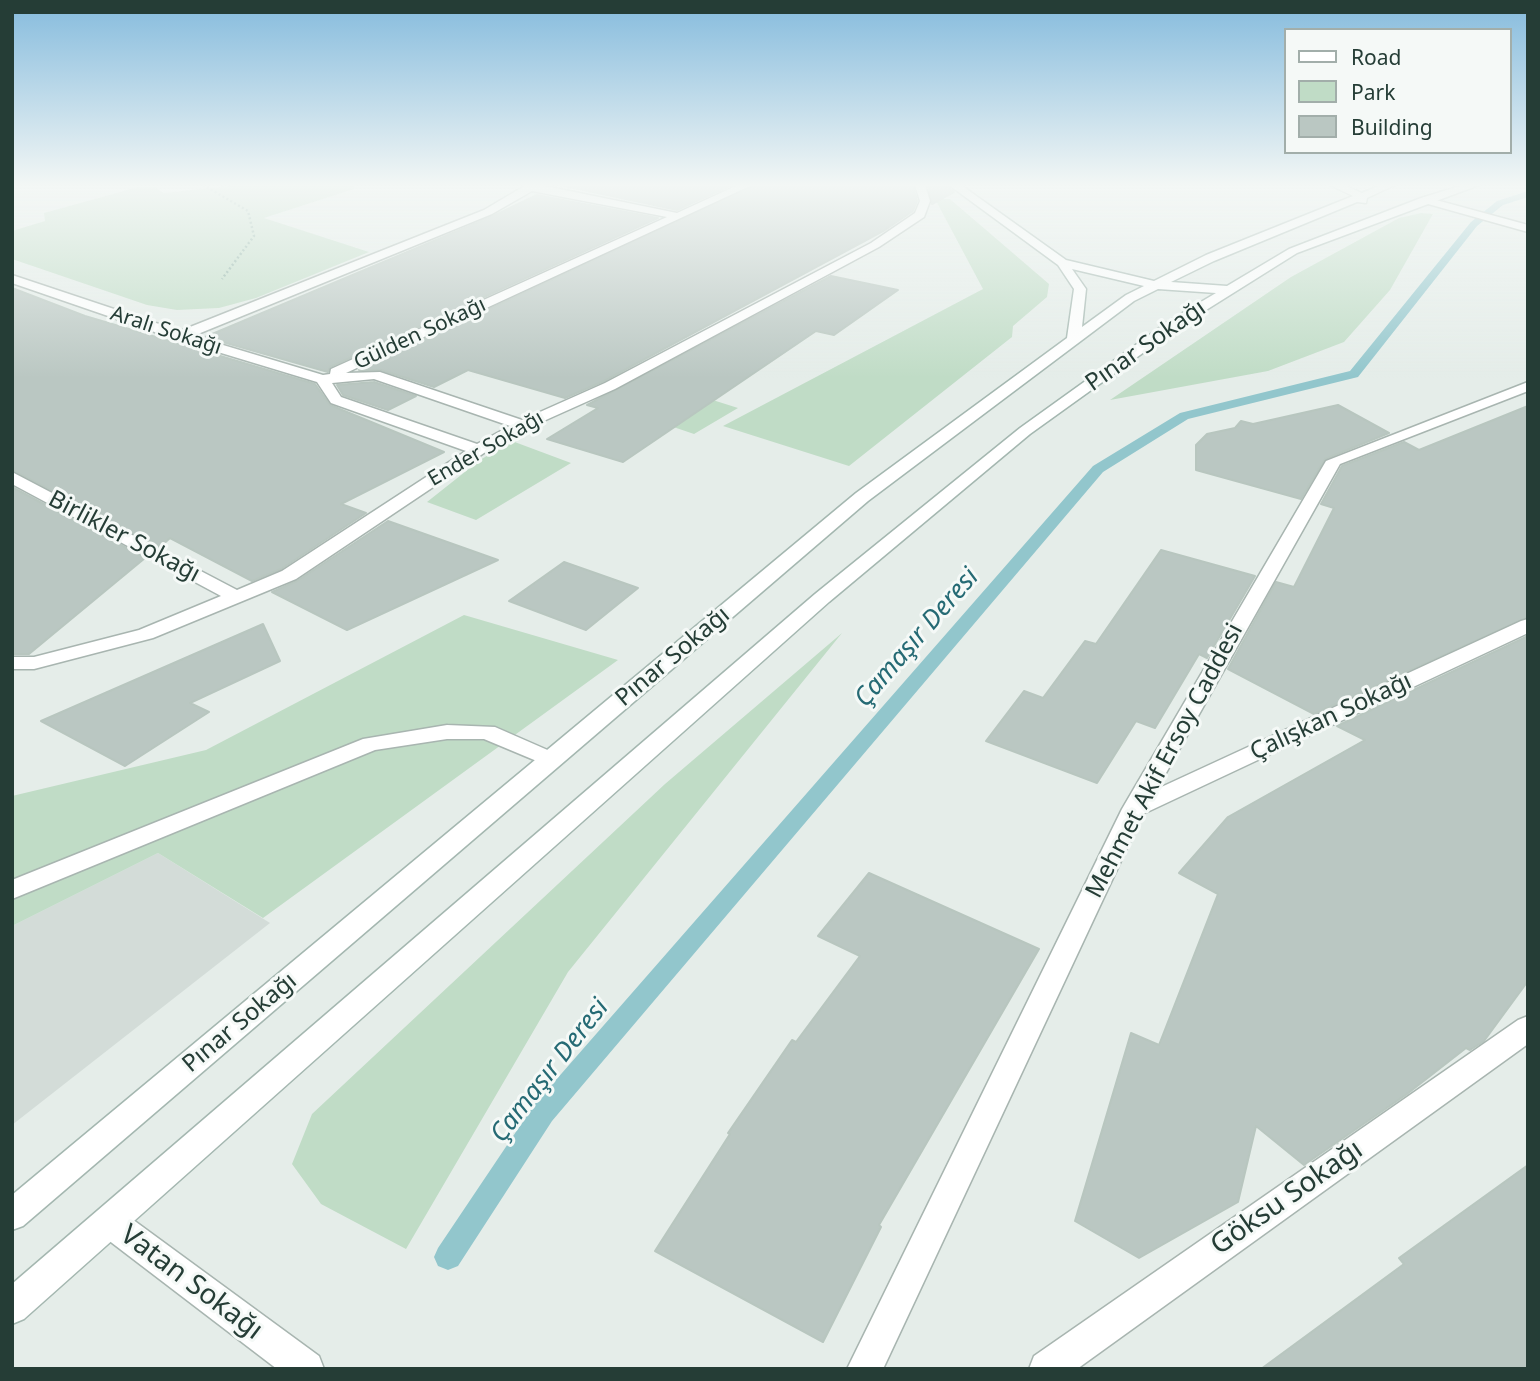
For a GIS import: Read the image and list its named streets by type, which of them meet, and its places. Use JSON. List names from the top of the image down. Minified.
{"streets":{"street":["Aralı Sokağı","Gülden Sokağı","Pınar Sokağı","Ender Sokağı","Birlikler Sokağı","Çalışkan Sokağı","Mehmet Akif Ersoy Caddesi","Göksu Sokağı","Vatan Sokağı"]},"crossings":[["Aralı Sokağı","Gülden Sokağı"],["Aralı Sokağı","Ender Sokağı"],["Pınar Sokağı","Vatan Sokağı"],["Ender Sokağı","Birlikler Sokağı"],["Çalışkan Sokağı","Mehmet Akif Ersoy Caddesi"]],"water":["Çamaşır Deresi"],"legend":["Road","Park","Building"]}
